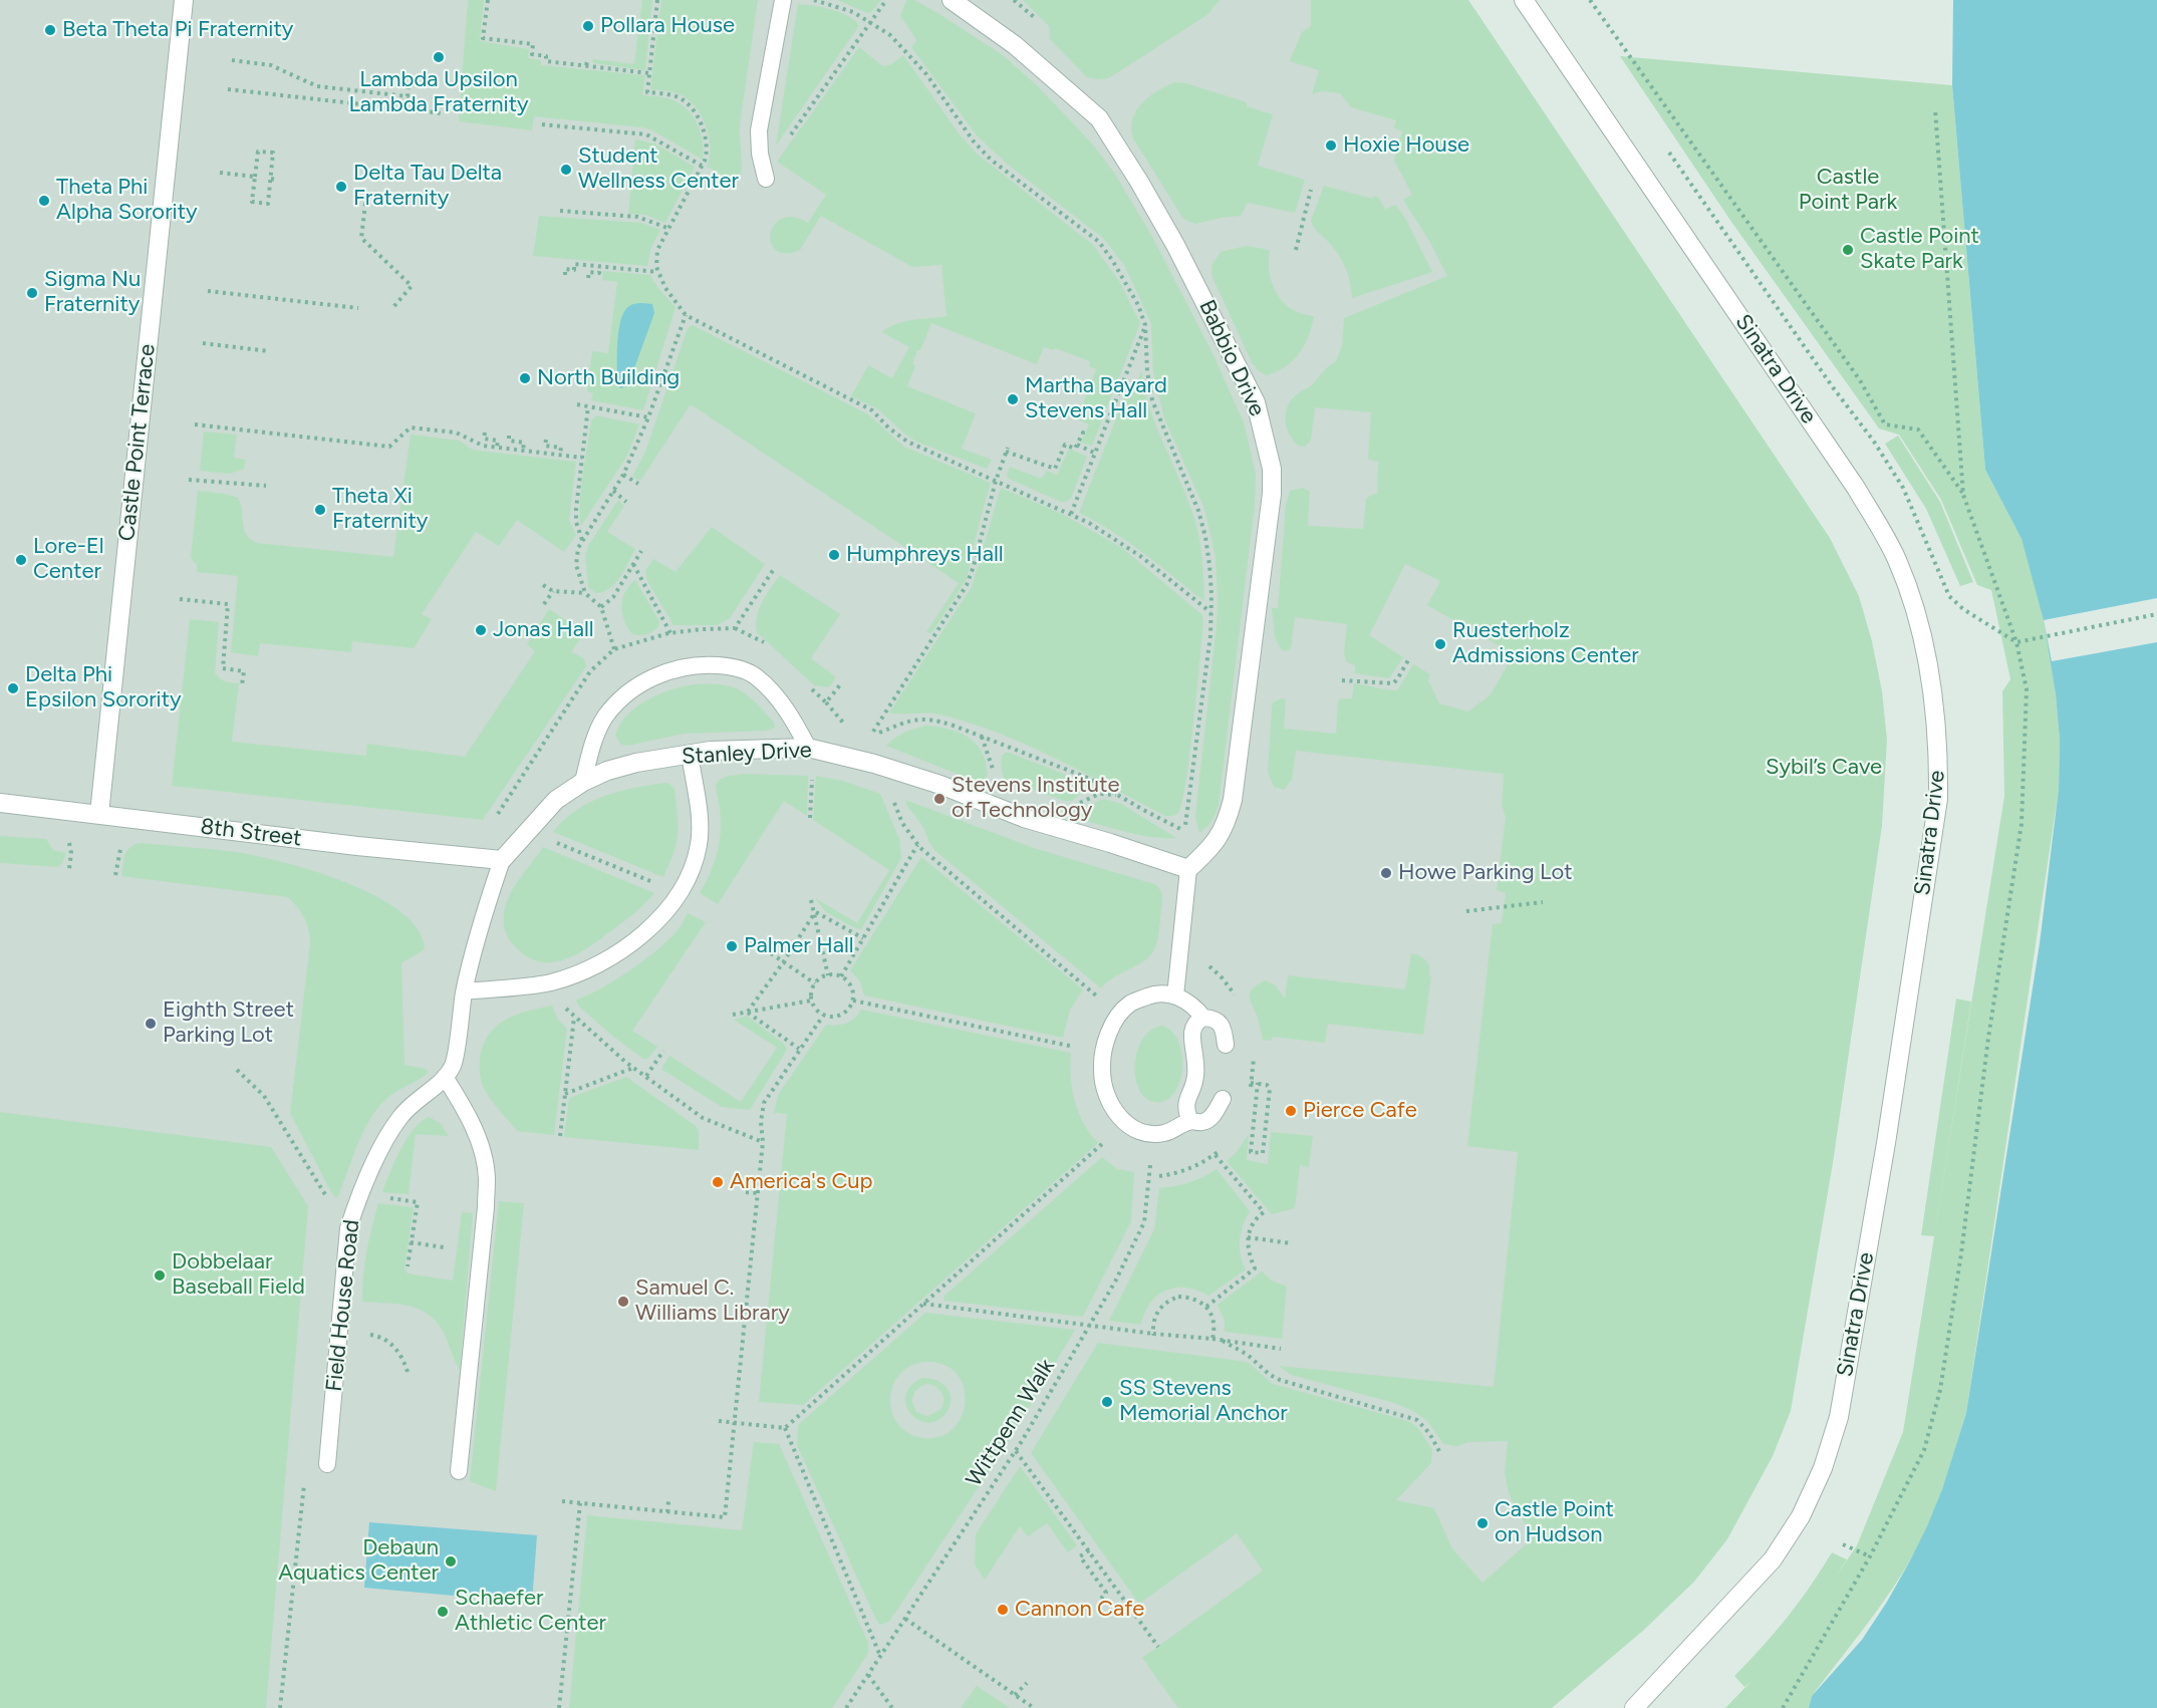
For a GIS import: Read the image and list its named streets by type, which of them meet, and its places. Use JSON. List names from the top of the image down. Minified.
{"streets":{"street":["Babbio Drive","Sinatra Drive","Castle Point Terrace","Stanley Drive","8th Street"],"lane":["Field House Road"],"path":["Wittpenn Walk"]},"crossings":[["Babbio Drive","Stanley Drive"],["Castle Point Terrace","8th Street"],["Stanley Drive","8th Street"],["Stanley Drive","Field House Road"],["8th Street","Field House Road"]],"parks":["Castle Point Park","Sybil’s Cave"],"places":["Pollara House","Beta Theta Pi Fraternity","Lambda Upsilon Lambda Fraternity","Hoxie House","Student Wellness Center","Delta Tau Delta Fraternity","Theta Phi Alpha Sorority","Castle Point Skate Park","Sigma Nu Fraternity","North Building","Martha Bayard Stevens Hall","Theta Xi Fraternity","Humphreys Hall","Lore-El Center","Jonas Hall","Ruesterholz Admissions Center","Delta Phi Epsilon Sorority","Stevens Institute of Technology","Howe Parking Lot","Palmer Hall","Eighth Street Parking Lot","Pierce Cafe","America's Cup","Dobbelaar Baseball Field","Samuel C. Williams Library","SS Stevens Memorial Anchor","Castle Point on Hudson","Debaun Aquatics Center","Cannon Cafe","Schaefer Athletic Center"]}
